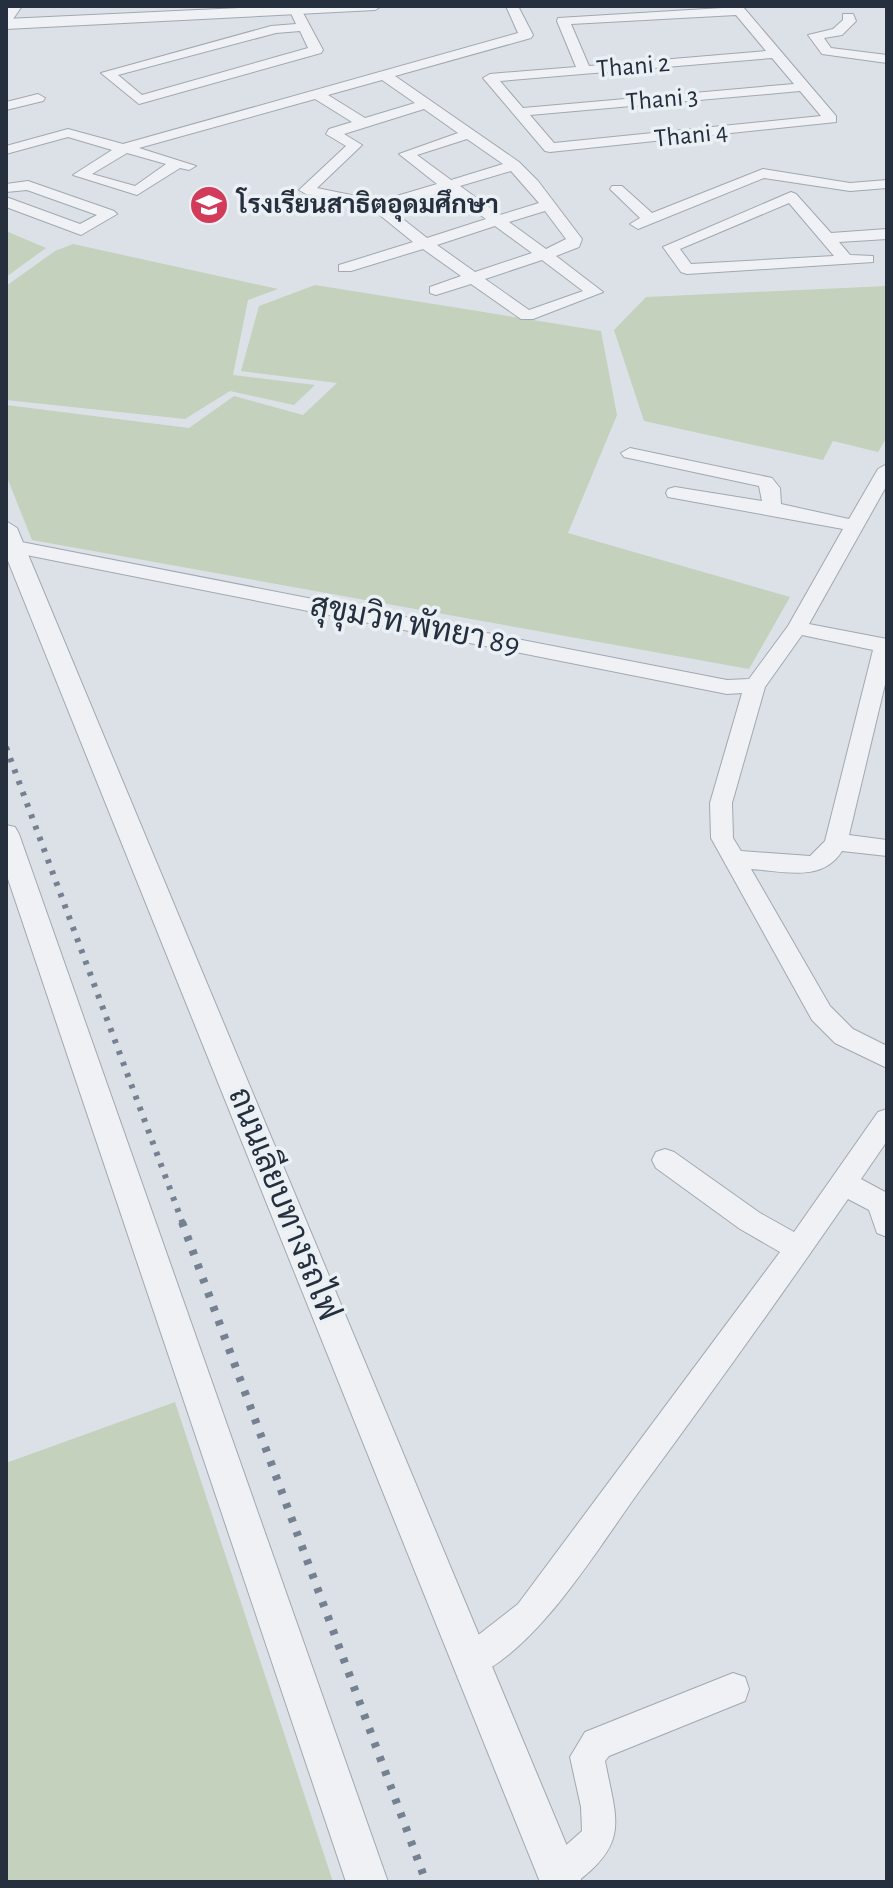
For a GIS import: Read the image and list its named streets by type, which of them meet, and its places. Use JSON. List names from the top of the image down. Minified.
{"streets":{"street":["Thani 2","Thani 3","Thani 4","สุขุมวิท พัทยา 89","ถนนเลียบทางรถไฟ"]},"crossings":[["Thani 2","Thani 3"],["Thani 2","Thani 4"],["Thani 3","Thani 4"],["สุขุมวิท พัทยา 89","ถนนเลียบทางรถไฟ"]],"places":{"school or university":["โรงเรียนสาธิตอุดมศึกษา"]}}
